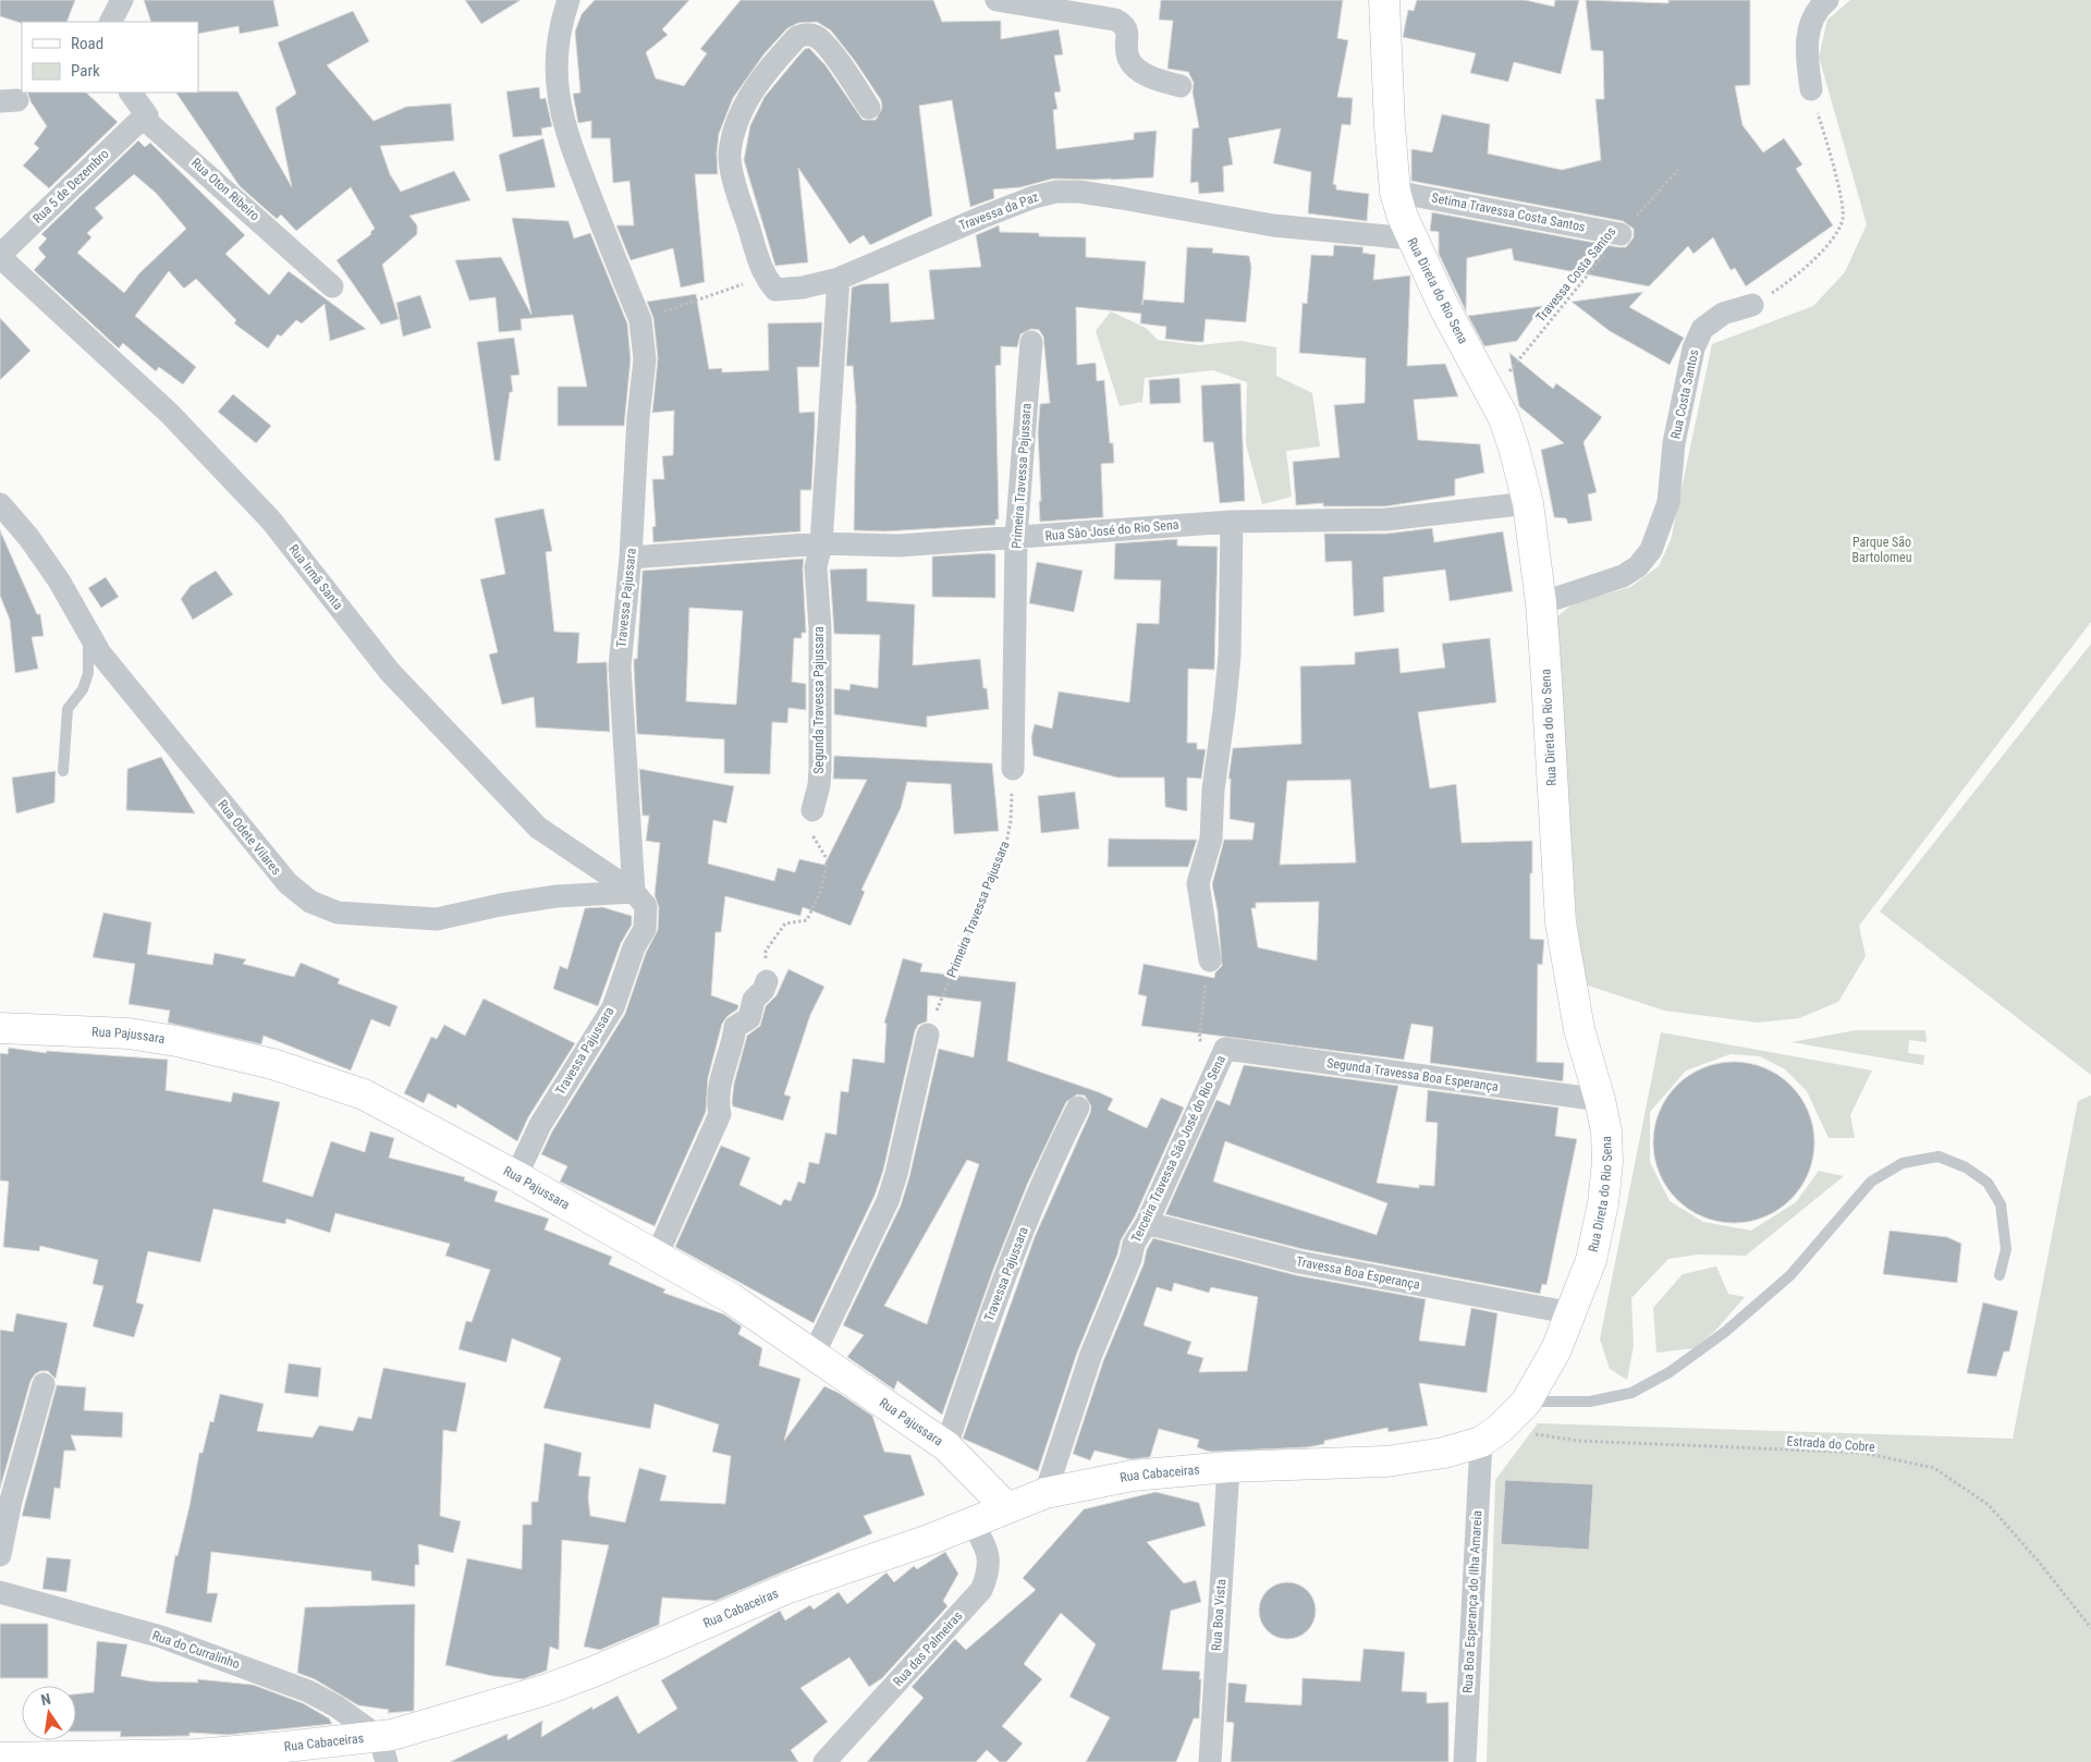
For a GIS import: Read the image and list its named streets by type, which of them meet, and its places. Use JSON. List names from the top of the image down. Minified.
{"streets":{"main road":["Rua Direta do Rio Sena","Rua Pajussara","Rua Cabaceiras"],"street":["Rua 5 de Dezembro","Rua Oton Ribeiro","Travessa da Paz","Setima Travessa Costa Santos","Rua Costa Santos","Primeira Travessa Pajussara","Rua Sâo José do Rio Sena","Rua Irmã Santa","Travessa Pajussara","Segunda Travessa Pajussara","Rua Odete Vilares","Segunda Travessa Boa Esperança","Terceira Travessa São José do Rio Sena","Travessa Boa Esperança","Rua Boa Esperança do Ilha Amareia","Rua Boa Vista","Rua das Palmeiras","Rua do Curralinho"],"path":["Travessa Costa Santos","Estrada do Cobre"]},"crossings":[["Rua 5 de Dezembro","Rua Oton Ribeiro"],["Rua 5 de Dezembro","Rua Irmã Santa"],["Travessa da Paz","Rua Direta do Rio Sena"],["Travessa da Paz","Segunda Travessa Pajussara"],["Setima Travessa Costa Santos","Travessa Costa Santos"],["Setima Travessa Costa Santos","Rua Direta do Rio Sena"],["Travessa Costa Santos","Rua Direta do Rio Sena"],["Rua Direta do Rio Sena","Rua Costa Santos"],["Rua Direta do Rio Sena","Rua Sâo José do Rio Sena"],["Rua Direta do Rio Sena","Segunda Travessa Boa Esperança"],["Rua Direta do Rio Sena","Travessa Boa Esperança"],["Rua Direta do Rio Sena","Estrada do Cobre"],["Rua Direta do Rio Sena","Rua Cabaceiras"],["Rua Direta do Rio Sena","Rua Boa Esperança do Ilha Amareia"],["Primeira Travessa Pajussara","Rua Sâo José do Rio Sena"],["Rua Sâo José do Rio Sena","Travessa Pajussara"],["Rua Sâo José do Rio Sena","Segunda Travessa Pajussara"],["Rua Irmã Santa","Travessa Pajussara"],["Rua Irmã Santa","Rua Odete Vilares"],["Travessa Pajussara","Rua Odete Vilares"],["Travessa Pajussara","Rua Pajussara"],["Rua Pajussara","Rua Cabaceiras"],["Segunda Travessa Boa Esperança","Terceira Travessa São José do Rio Sena"],["Terceira Travessa São José do Rio Sena","Travessa Boa Esperança"],["Terceira Travessa São José do Rio Sena","Rua Cabaceiras"],["Estrada do Cobre","Rua Cabaceiras"],["Estrada do Cobre","Rua Boa Esperança do Ilha Amareia"],["Rua Cabaceiras","Rua Boa Esperança do Ilha Amareia"],["Rua Cabaceiras","Rua Boa Vista"],["Rua Cabaceiras","Rua das Palmeiras"],["Rua Cabaceiras","Rua do Curralinho"]],"parks":["Parque São Bartolomeu"],"legend":["Road","Park"],"north":"top"}
